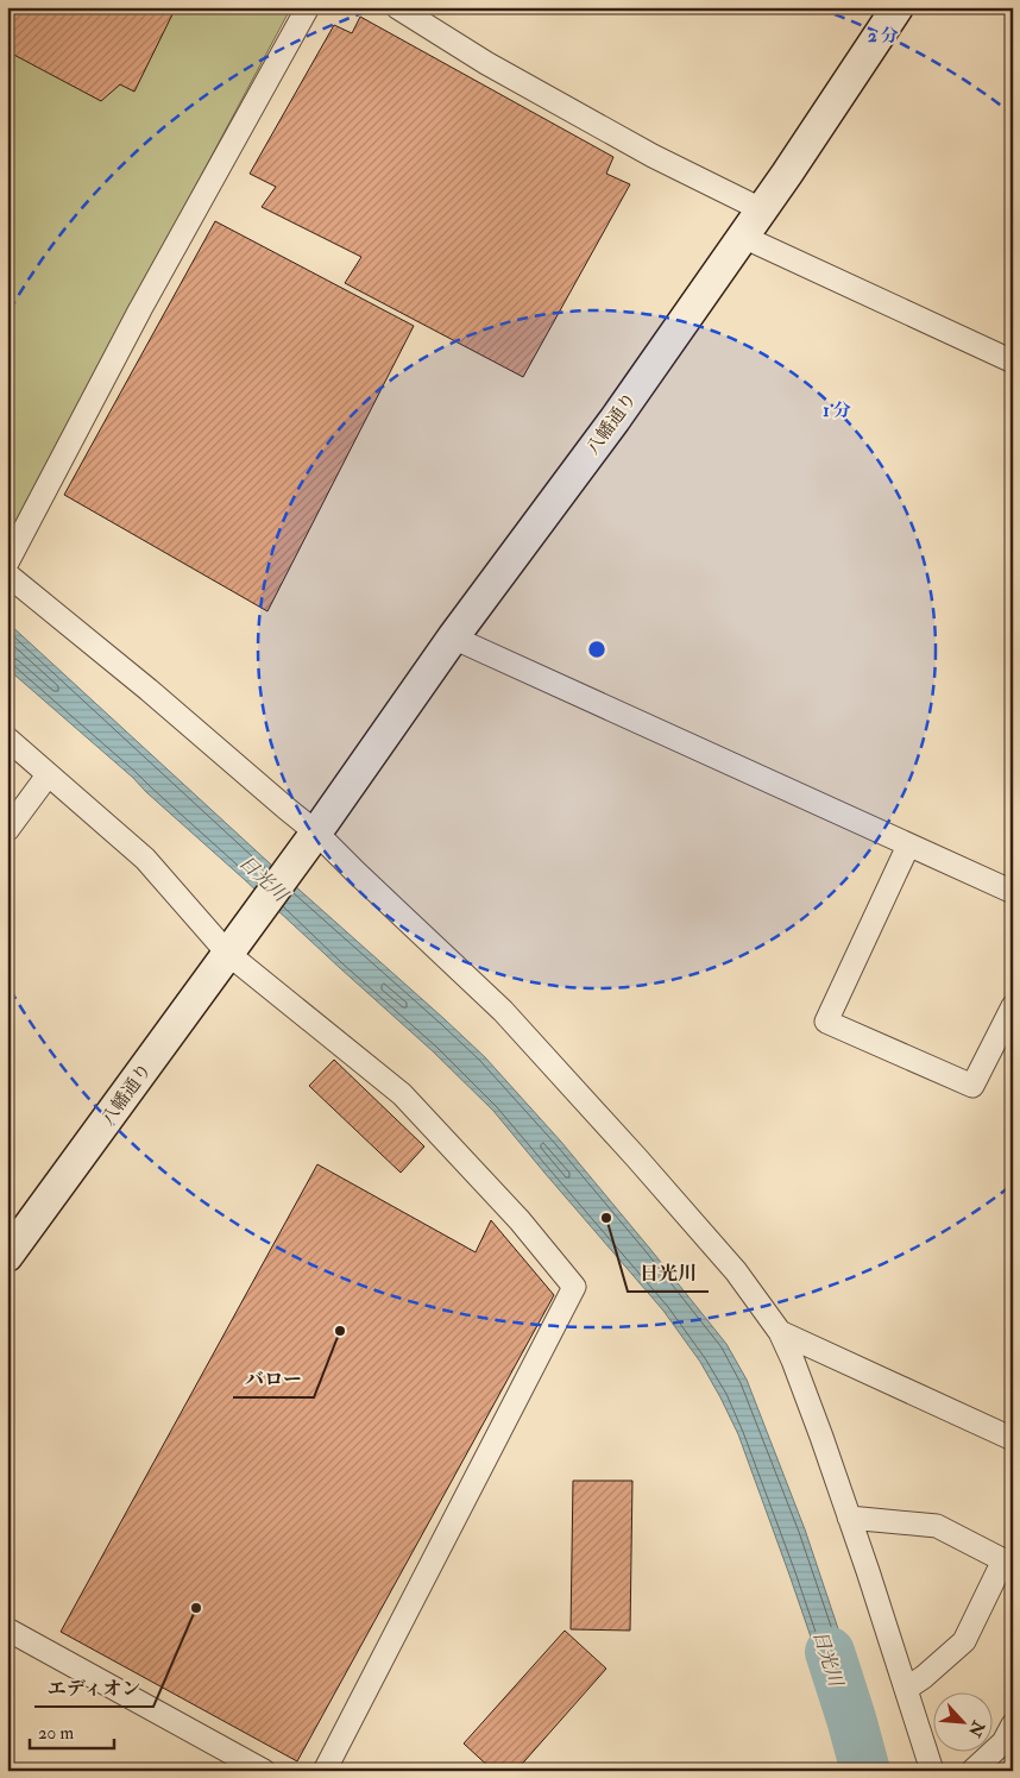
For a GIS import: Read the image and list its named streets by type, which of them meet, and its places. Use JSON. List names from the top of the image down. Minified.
{"streets":{"street":["八幡通り"]},"water":["日光川"],"places":["日光川","バロー","エディオン"],"scale_bar":"20 m","north":"bottom right","rings":["2 分","1 分"]}
